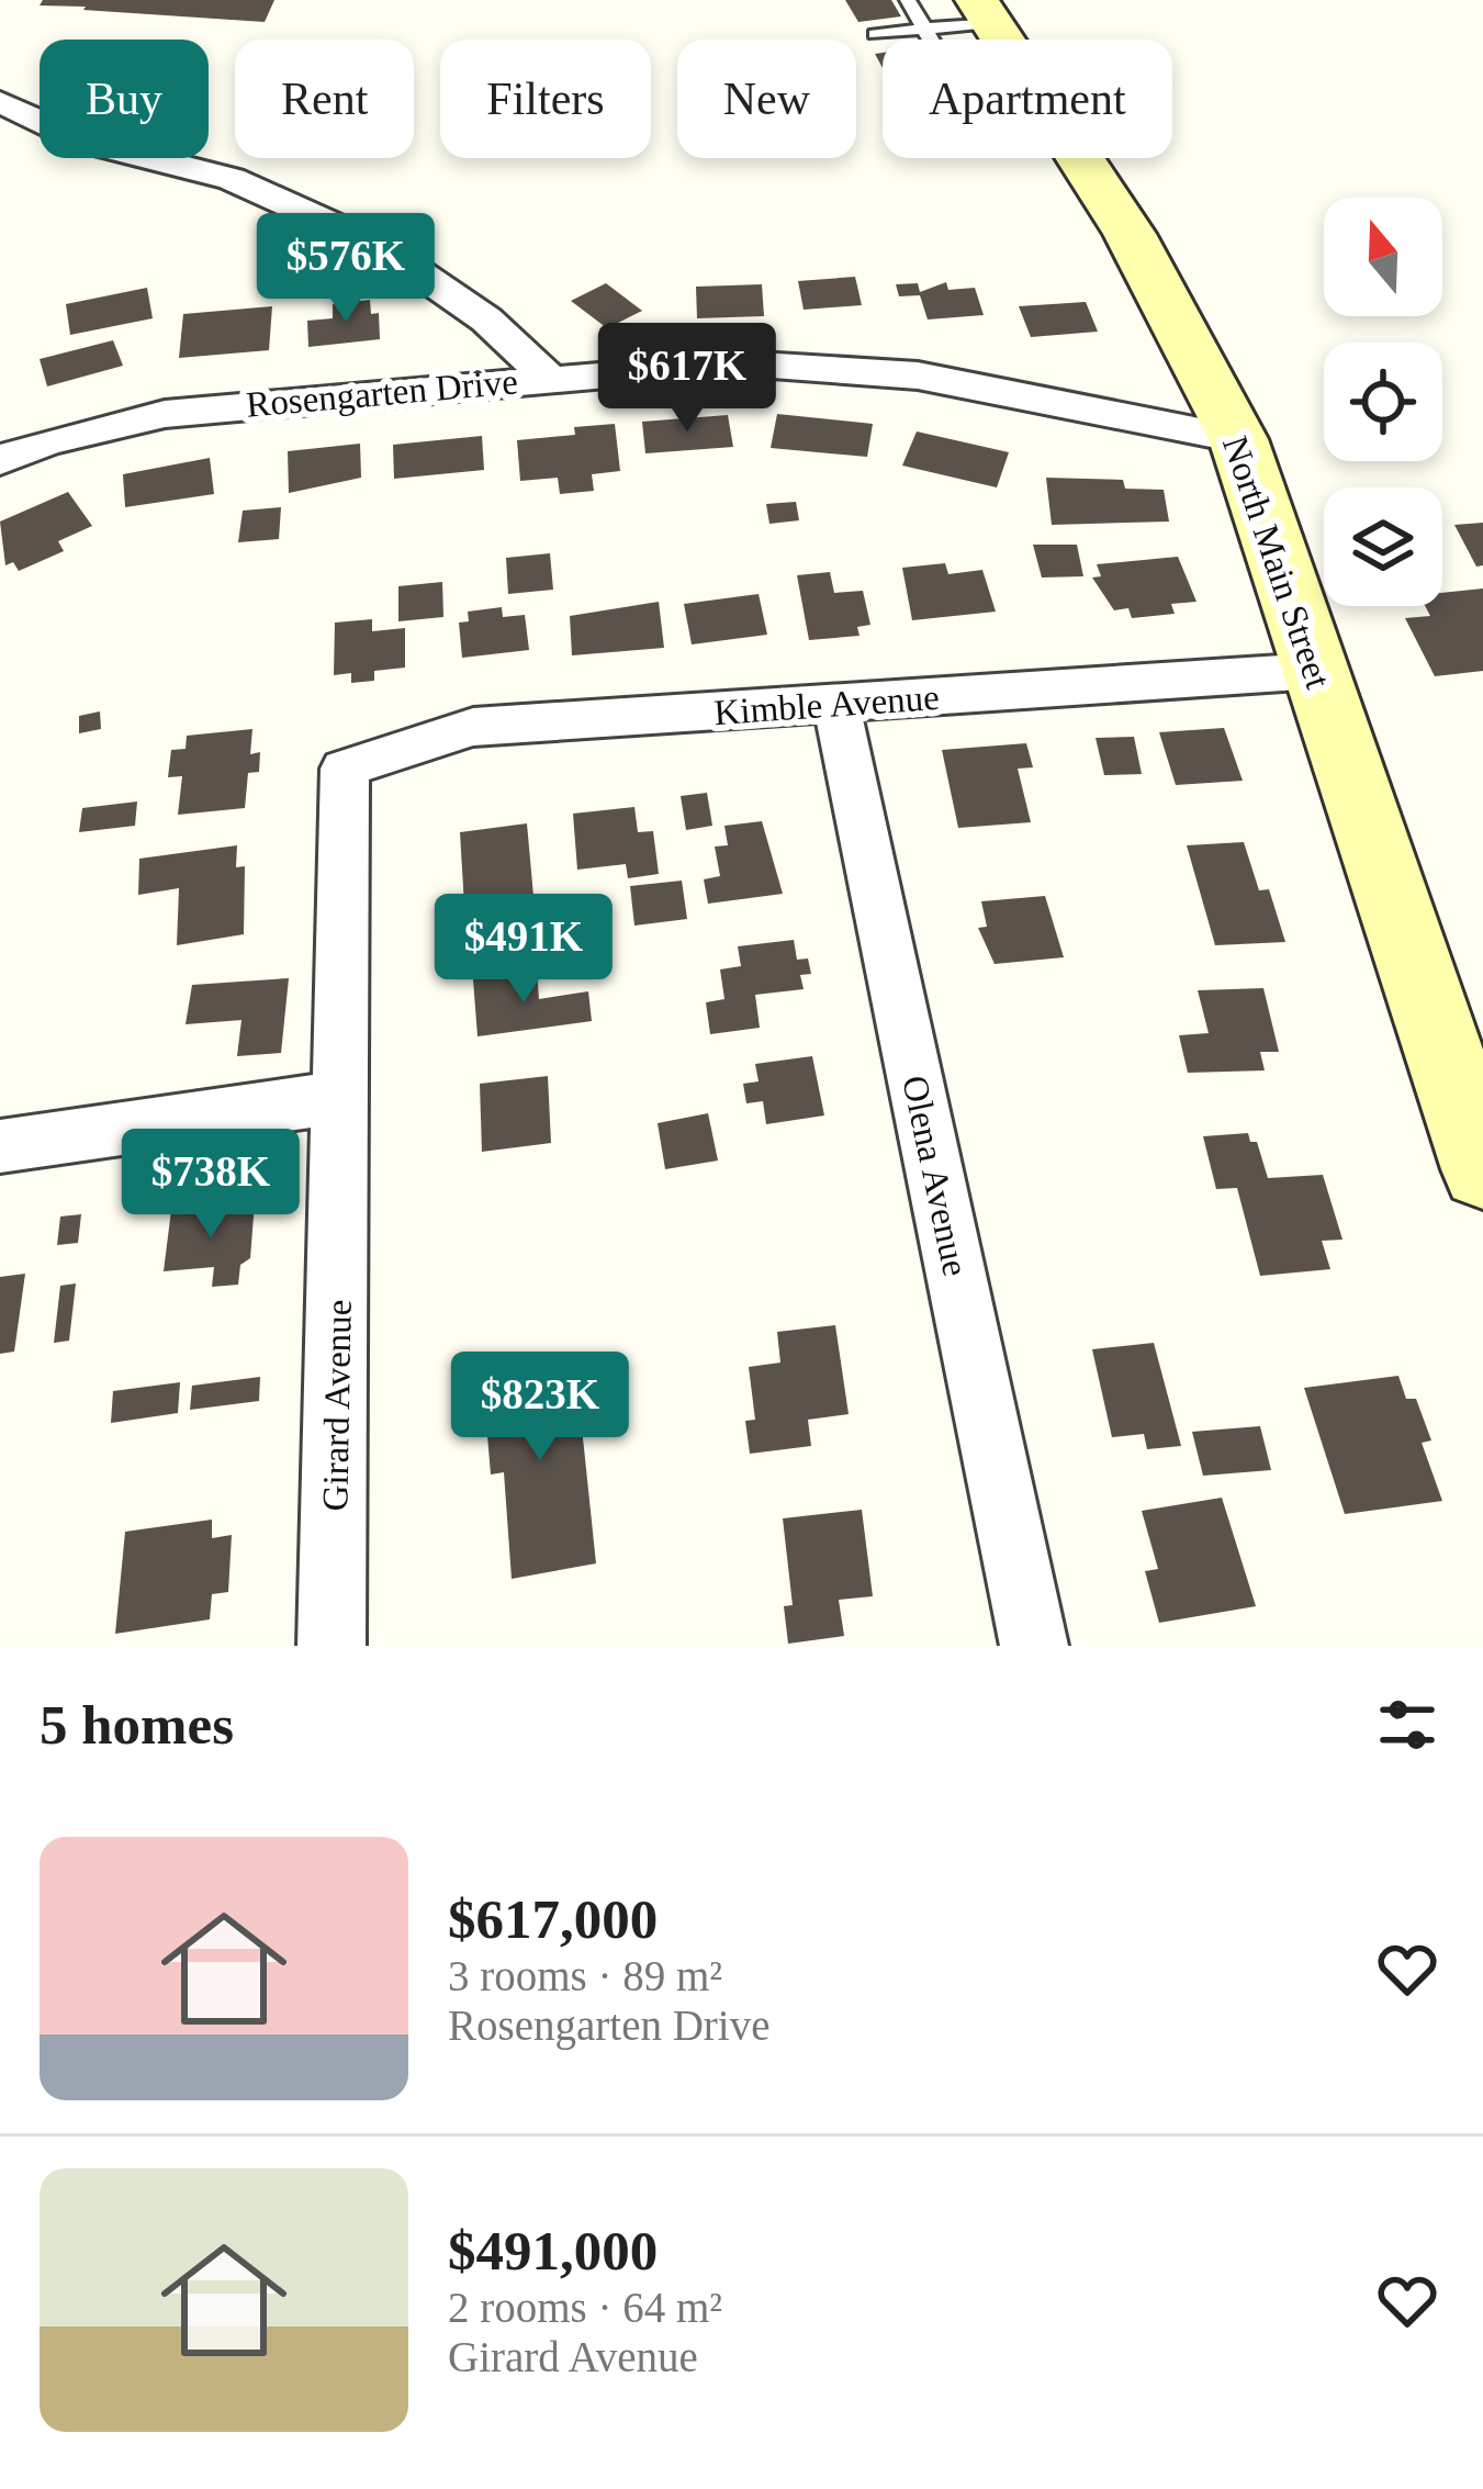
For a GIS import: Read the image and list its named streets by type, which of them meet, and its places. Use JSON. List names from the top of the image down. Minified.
{"streets":{"main road":["North Main Street"],"street":["Rosengarten Drive","Kimble Avenue","Olena Avenue","Girard Avenue"]},"crossings":[["Rosengarten Drive","North Main Street"],["North Main Street","Kimble Avenue"],["Kimble Avenue","Olena Avenue"],["Kimble Avenue","Girard Avenue"]],"north":"top","page":{"chip":["Buy","Rent","Filters","New","Apartment"],"price":["$576K","$617K","$491K","$738K","$823K"],"heading":"5 homes","list":[{"name":"$617,000","note":"3 rooms · 89 m² · Rosengarten Drive"},{"name":"$491,000","note":"2 rooms · 64 m² · Girard Avenue"}]}}
